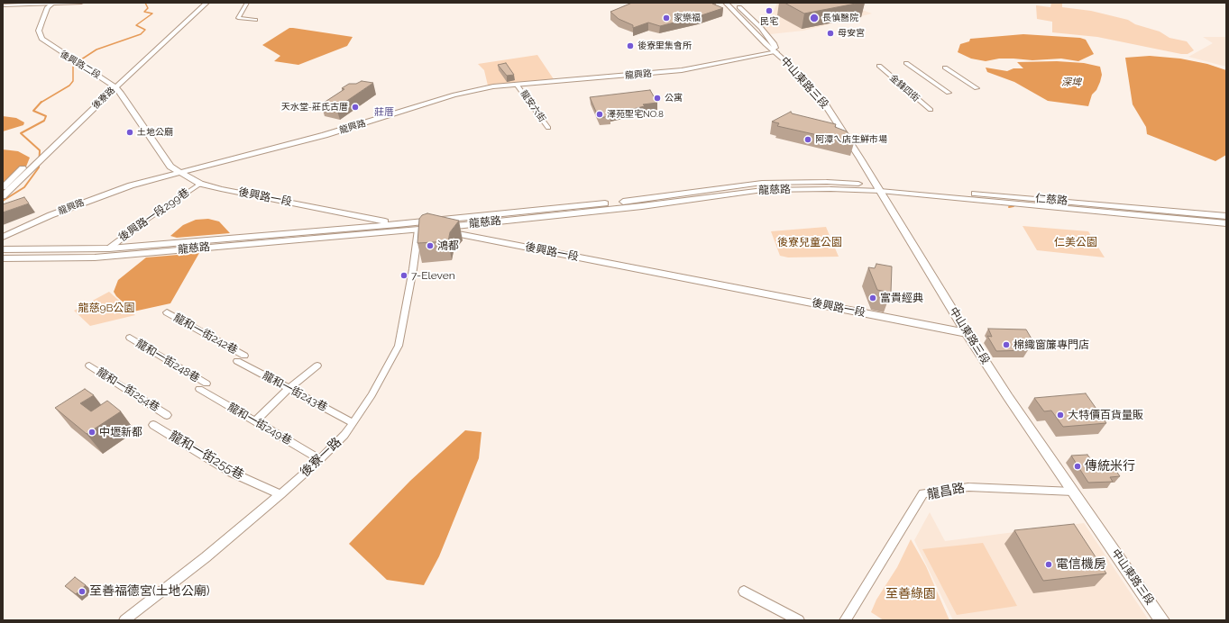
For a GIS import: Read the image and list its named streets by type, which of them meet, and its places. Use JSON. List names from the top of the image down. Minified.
{"streets":{"main road":["中山東路三段"],"street":["後興路二段","龍興路","金鋒四街","後寮路","龍安六街","龍慈路","後興路一段","仁慈路","後興路一段299巷","龍和一街242巷","龍和一街248巷","龍和一街254巷","龍和一街243巷","龍和一街249巷","龍和一街255巷","後寮一路","龍昌路"]},"crossings":[["後興路二段","後寮路"],["後興路二段","後興路一段"],["龍興路","中山東路三段"],["龍興路","龍安六街"],["龍興路","後興路一段"],["中山東路三段","龍慈路"],["中山東路三段","後興路一段"],["中山東路三段","仁慈路"],["中山東路三段","龍昌路"],["龍慈路","後興路一段"],["龍慈路","仁慈路"],["龍慈路","後興路一段299巷"],["龍慈路","後寮一路"],["後興路一段","後興路一段299巷"],["後興路一段","後寮一路"],["龍和一街248巷","龍和一街249巷"],["龍和一街243巷","後寮一路"],["龍和一街249巷","後寮一路"],["龍和一街255巷","後寮一路"]],"districts":["莊厝"],"water":["深埤"],"parks":["後寮兒童公園","仁美公園","龍慈9B公園","至善綠園"],"places":["民宅","家樂福","長慎醫院","母安宮","後寮里集會所","公寓","天水堂-莊氏古厝","澤苑聖宅NO.8","土地公廟","阿潭ㄟ店生鮮市場","鴻都","7-Eleven","富貴經典","棉織窗簾專門店","大特價百貨量販","中壢新都","傳統米行","電信機房","至善福德宮(土地公廟)"]}
